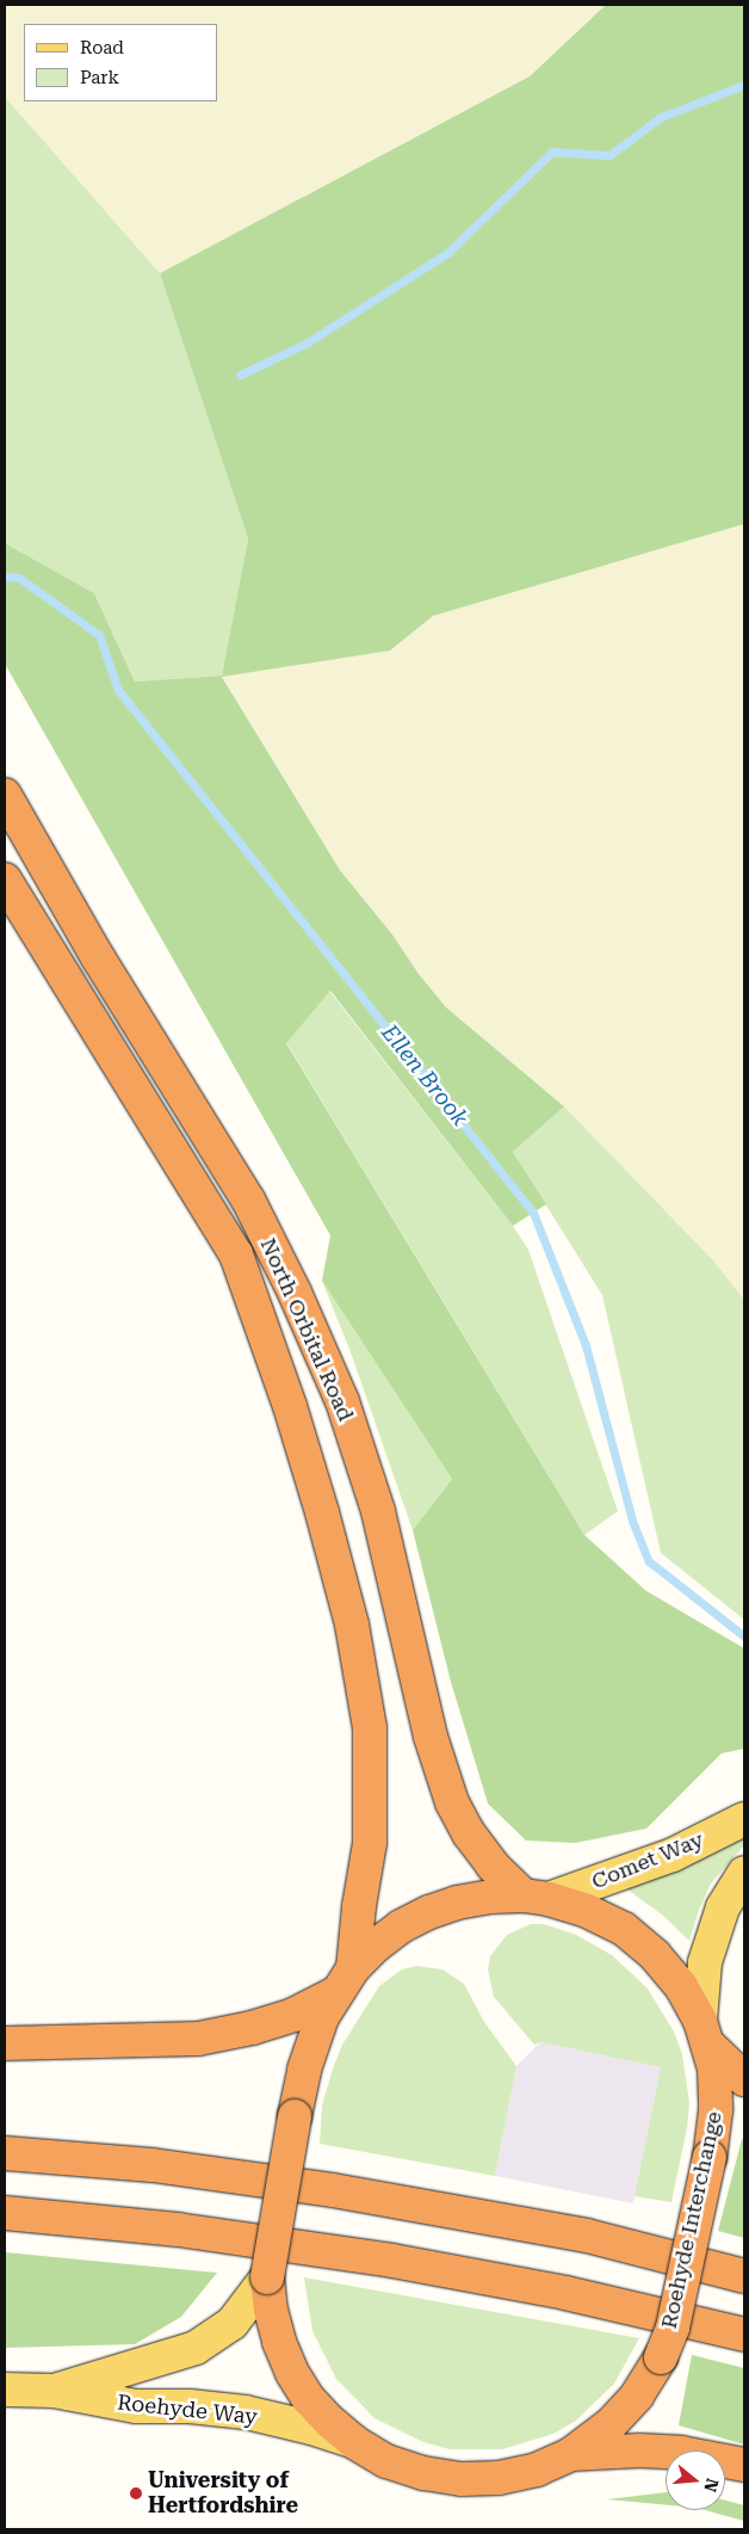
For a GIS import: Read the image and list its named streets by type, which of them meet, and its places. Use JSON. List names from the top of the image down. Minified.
{"streets":{"highway":["North Orbital Road","Roehyde Interchange"],"main road":["Comet Way","Roehyde Way"]},"crossings":[["North Orbital Road","Comet Way"],["North Orbital Road","Roehyde Interchange"],["Comet Way","Roehyde Interchange"],["Roehyde Interchange","Roehyde Way"]],"water":["Ellen Brook"],"places":["University of Hertfordshire"],"legend":["Road","Park"],"north":"right"}
